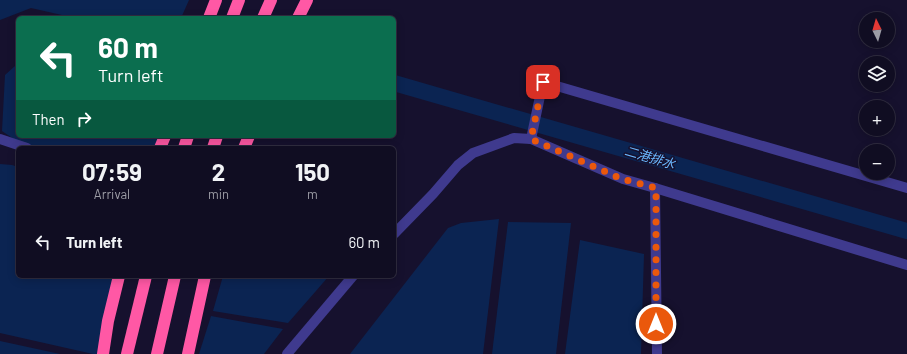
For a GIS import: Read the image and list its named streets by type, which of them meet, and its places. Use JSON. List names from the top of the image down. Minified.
{"water":["二港排水"],"north":"top","page":{"map_buttons":["+","−"],"turn":["60 m","Turn left"],"then":"Then","eta":["07:59","Arrival","2","min","150","m"],"list":[{"name":"Turn left","value":"60 m"}]}}
